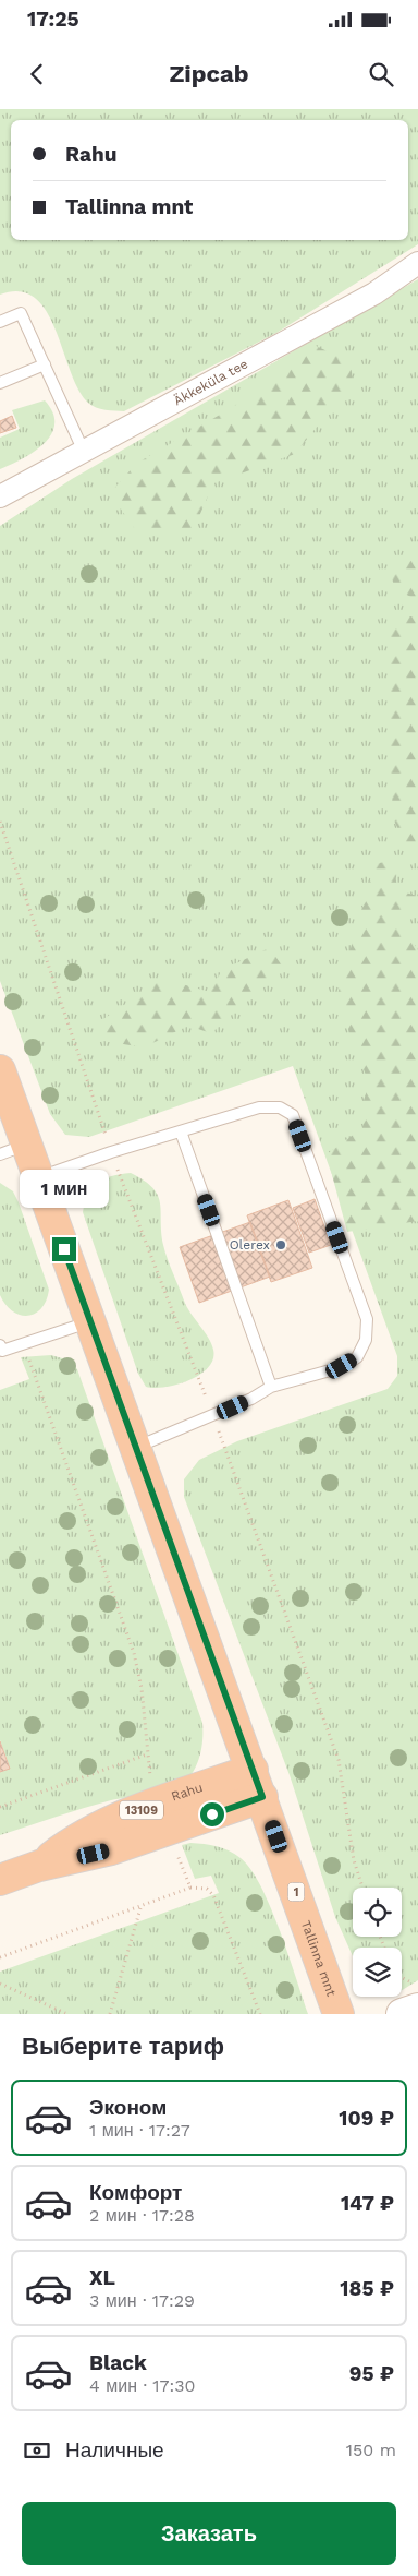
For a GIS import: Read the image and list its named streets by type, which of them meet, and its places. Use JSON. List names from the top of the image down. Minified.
{"streets":{"highway":["Rahu","13109","1","Tallinna mnt"],"street":["Äkkeküla tee"]},"crossings":[["Rahu","Tallinna mnt"]],"places":["Olerex"],"page":{"status":"17:25","header":"Zipcab","banner":["Rahu","Tallinna mnt"],"bubble":"1 мин","heading":"Выберите тариф","list":[{"name":"Эконом","note":"1 мин · 17:27","value":"109 ₽"},{"name":"Комфорт","note":"2 мин · 17:28","value":"147 ₽"},{"name":"XL","note":"3 мин · 17:29","value":"185 ₽"},{"name":"Black","note":"4 мин · 17:30","value":"95 ₽"}],"pay":["Наличные","150 m"],"buttons":"Заказать"}}
